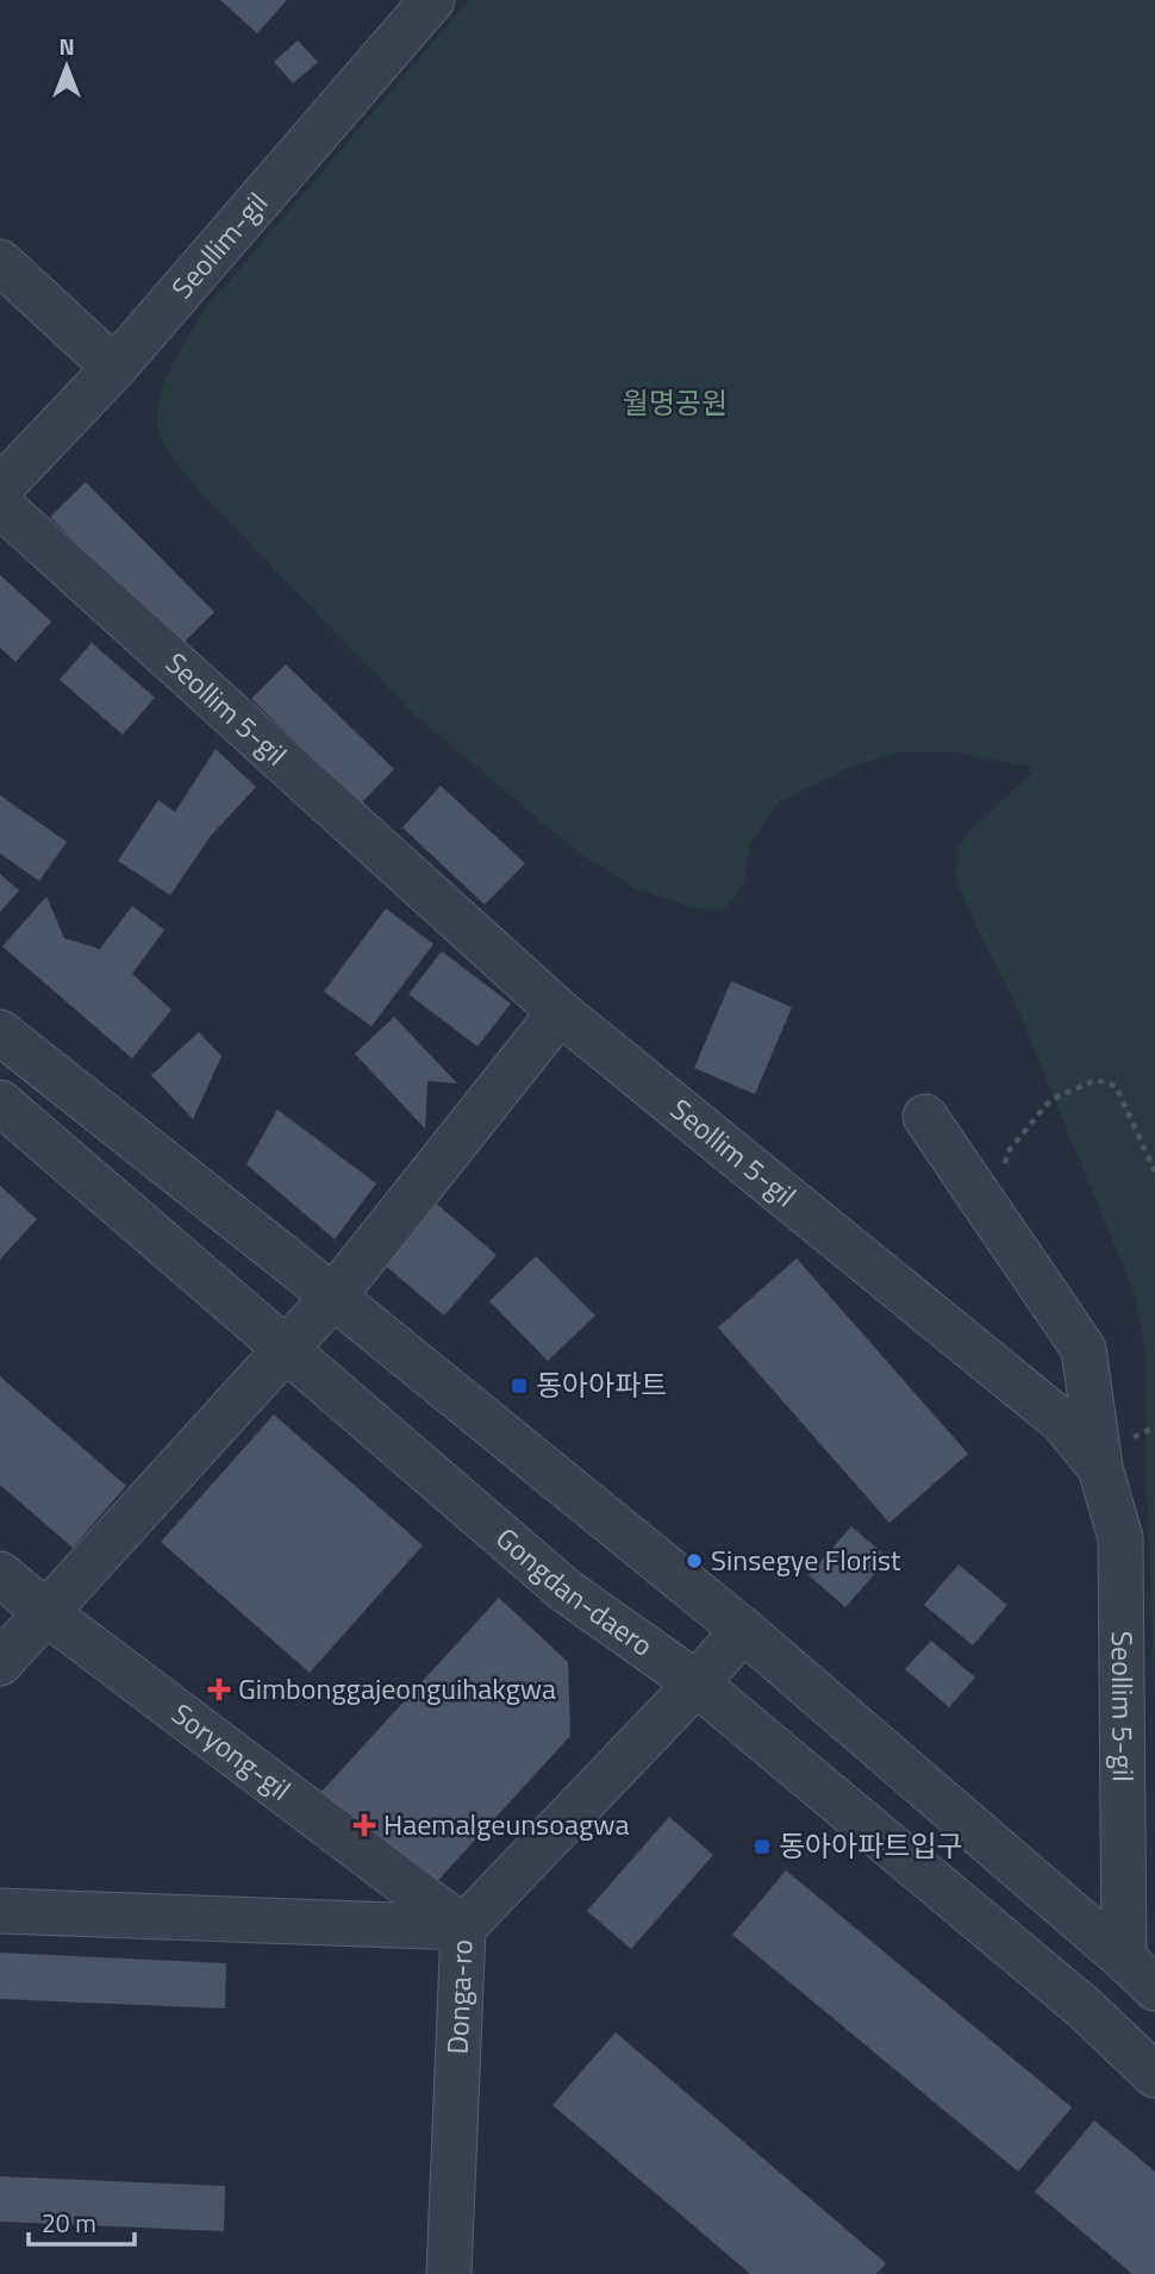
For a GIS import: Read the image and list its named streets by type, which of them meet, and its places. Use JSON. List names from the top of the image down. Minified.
{"streets":{"street":["Seollim-gil","Seollim 5-gil","Gongdan-daero","Soryong-gil","Donga-ro"]},"crossings":[["Gongdan-daero","Donga-ro"],["Soryong-gil","Donga-ro"]],"parks":["월명공원"],"places":{"transit":["동아아파트","동아아파트입구"],"other":["Sinsegye Florist"],"health":["Gimbonggajeonguihakgwa","Haemalgeunsoagwa"]},"scale_bar":"20 m","north":"top"}
